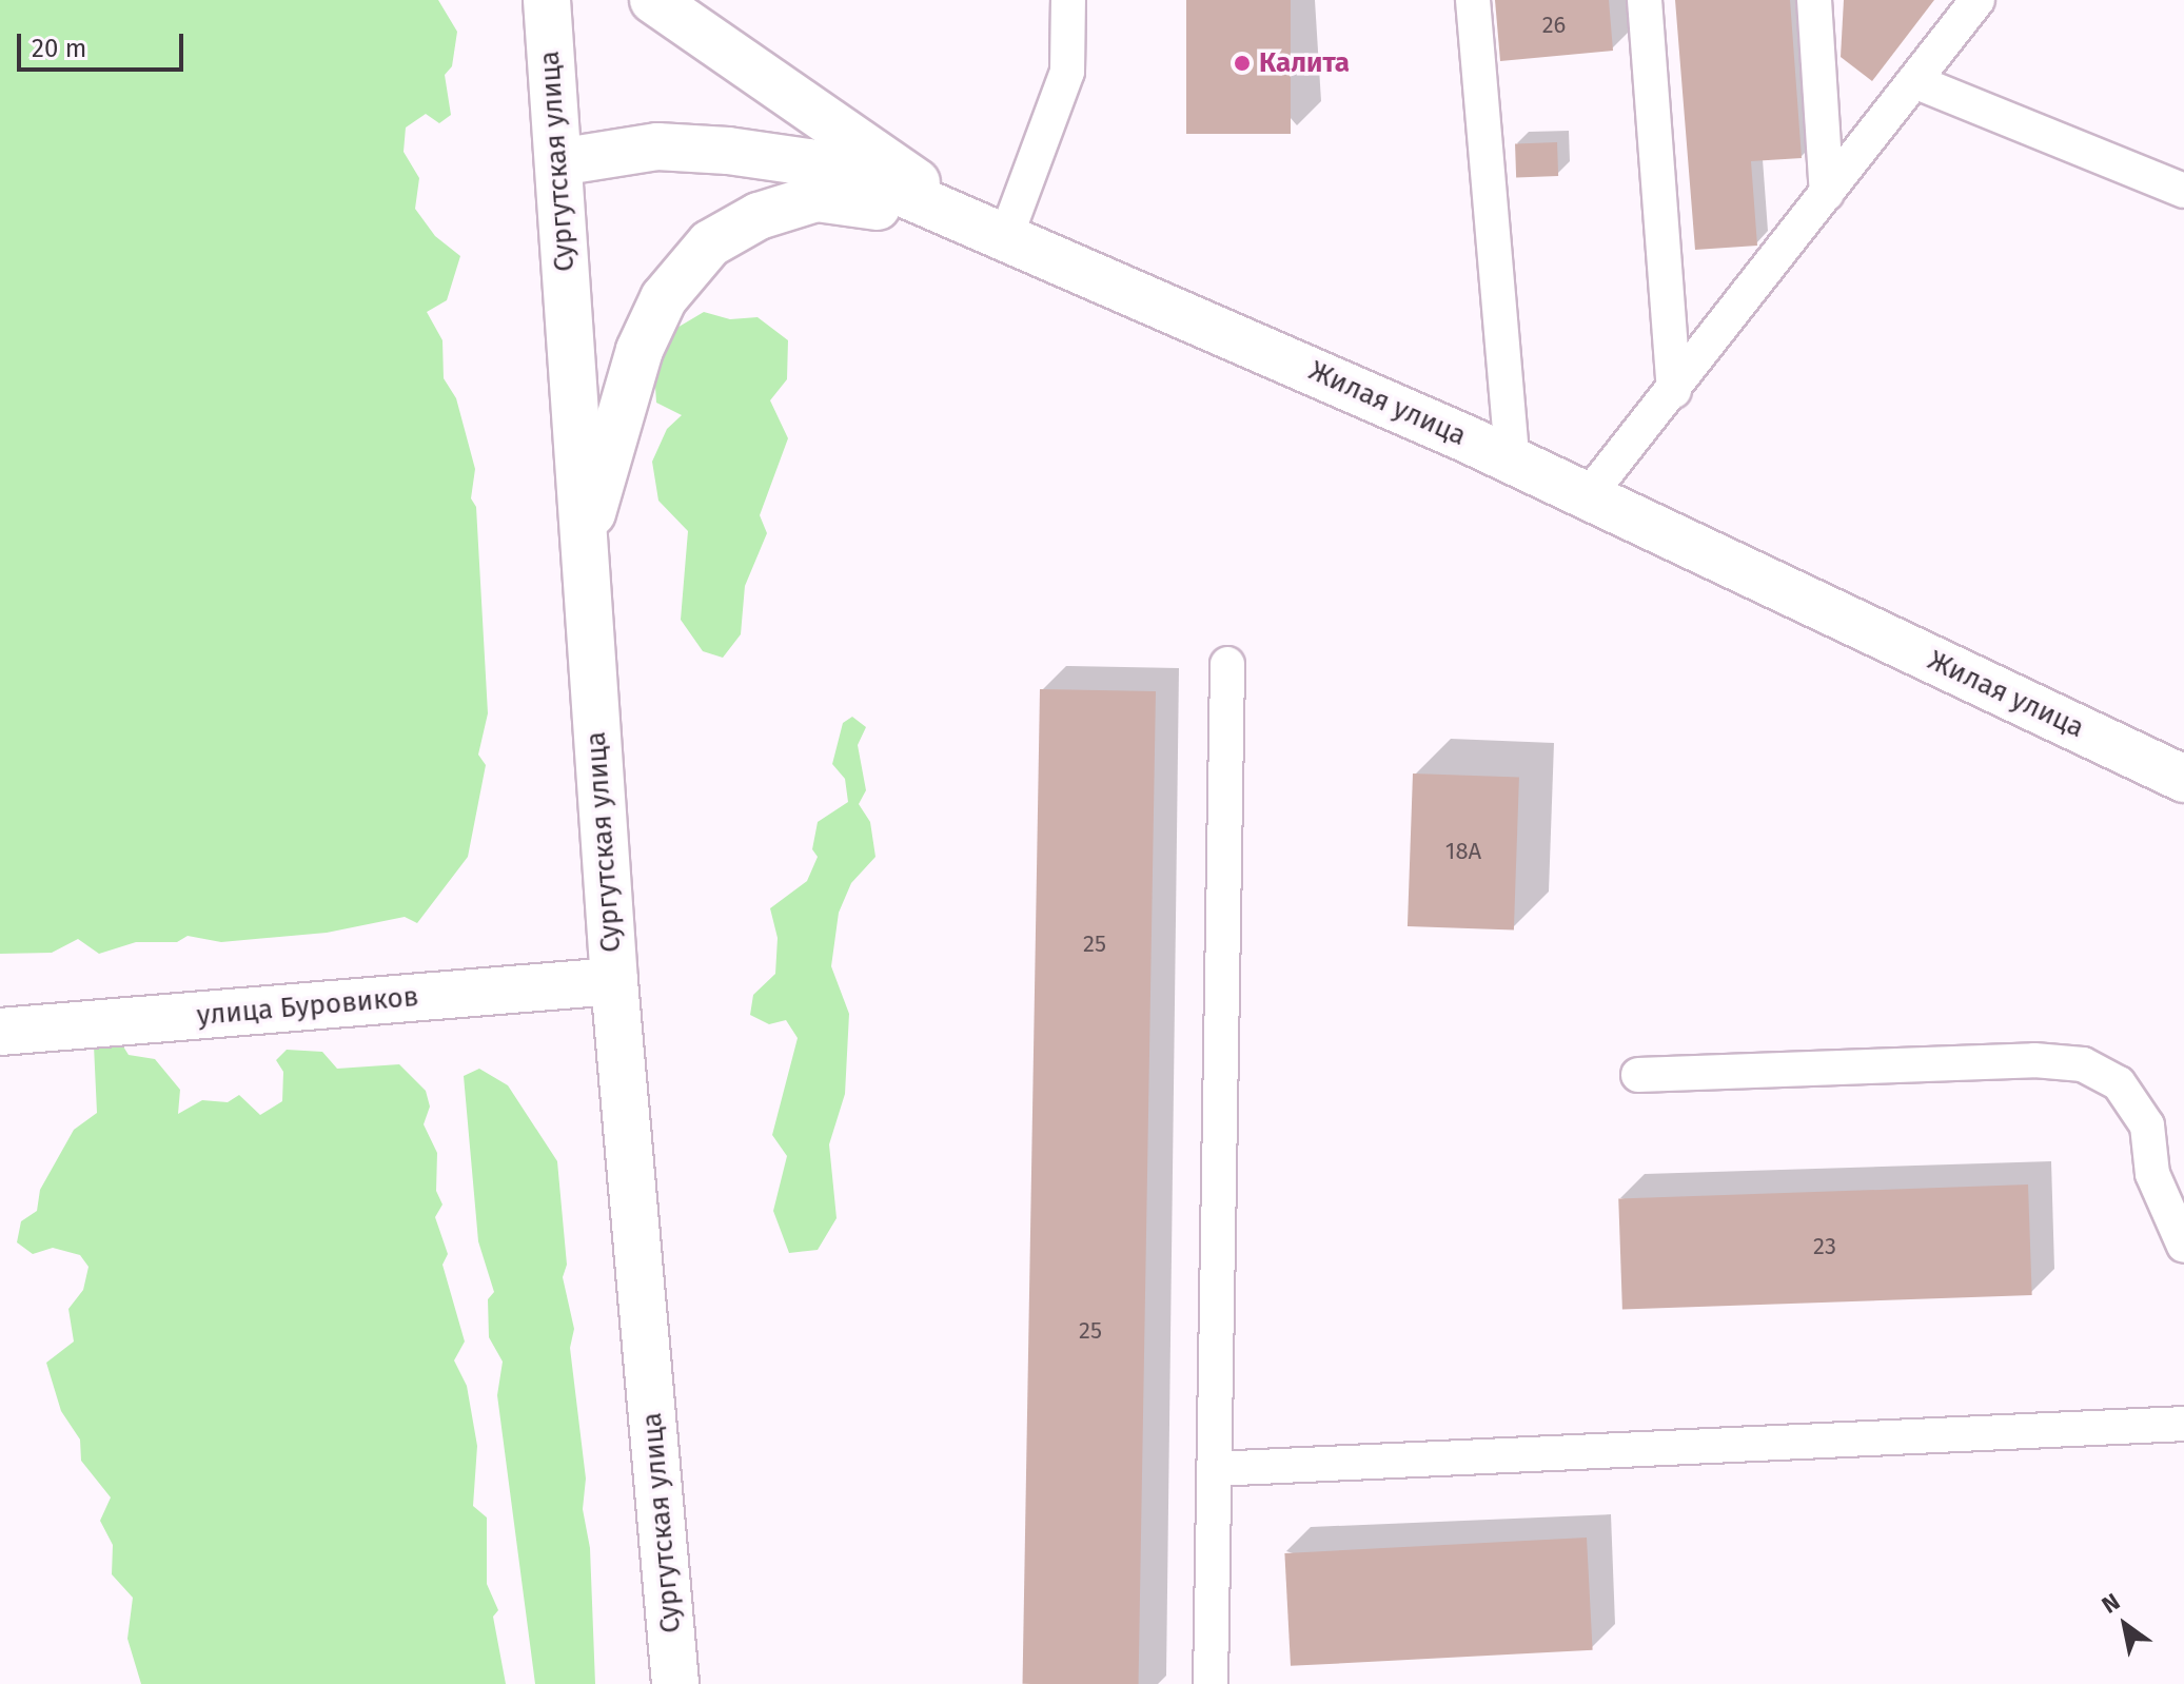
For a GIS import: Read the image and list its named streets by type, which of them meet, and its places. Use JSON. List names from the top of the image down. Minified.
{"streets":{"main road":["Сургутская улица","Жилая улица","улица Буровиков"]},"crossings":[["Сургутская улица","Жилая улица"],["Сургутская улица","улица Буровиков"]],"places":["Калита"],"house_numbers":["26","18А","25","23","25"],"scale_bar":"20 m","north":"top left"}
